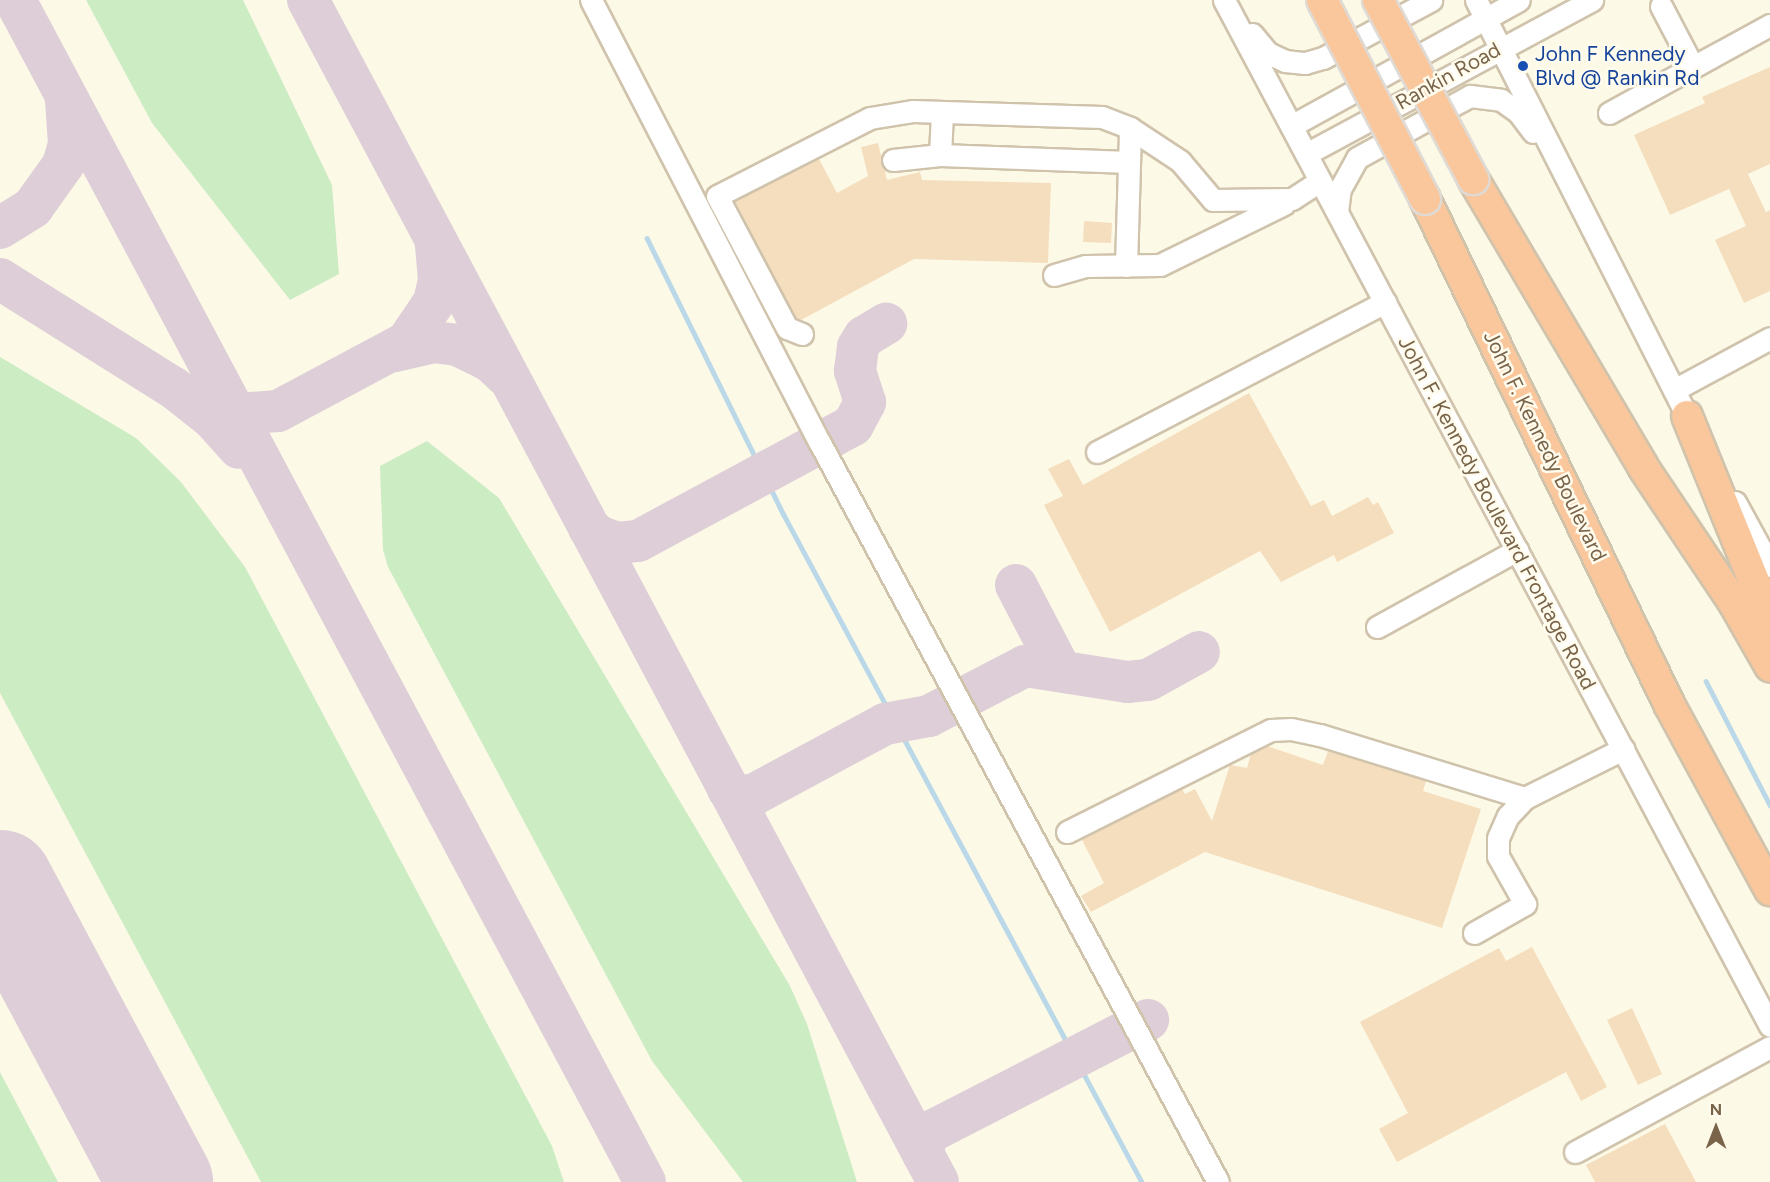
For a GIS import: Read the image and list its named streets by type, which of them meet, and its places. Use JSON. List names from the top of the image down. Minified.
{"streets":{"highway":["John F. Kennedy Boulevard"],"street":["Rankin Road","John F. Kennedy Boulevard Frontage Road"]},"crossings":[["Rankin Road","John F. Kennedy Boulevard Frontage Road"]],"places":["John F Kennedy Blvd @ Rankin Rd"],"north":"top"}
